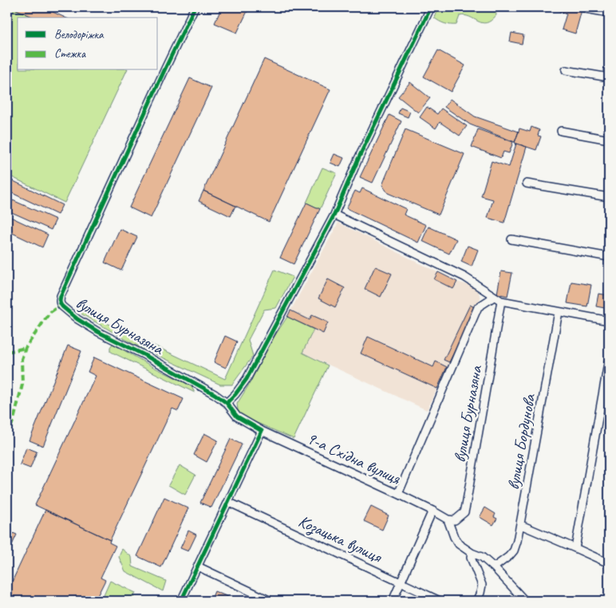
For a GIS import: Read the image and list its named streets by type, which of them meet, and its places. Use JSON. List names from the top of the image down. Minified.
{"streets":{"street":["вулиця Бурназяна","вулиця Бордунова","9-а Східна вулиця","Козацька вулиця"]},"crossings":[["вулиця Бурназяна","9-а Східна вулиця"]],"legend":["Велодоріжка","Стежка"]}
